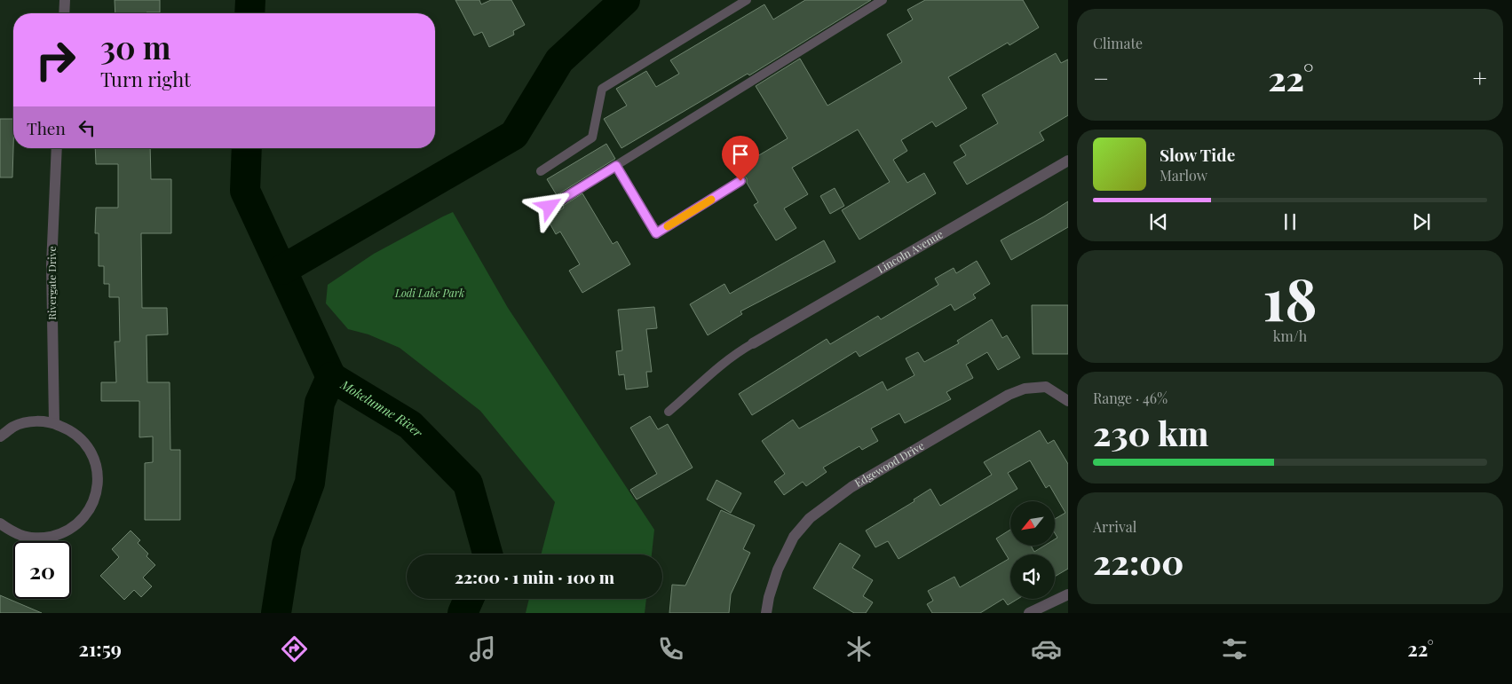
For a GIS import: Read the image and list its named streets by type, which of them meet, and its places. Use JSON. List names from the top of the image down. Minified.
{"streets":{"street":["Lincoln Avenue","Rivergate Drive","Edgewood Drive"]},"water":["Mokelumne River"],"parks":["Lodi Lake Park"],"north":"bottom left","page":{"tile":["Climate",["18","km/h"],["Range · 46%","230 km"],["Arrival","22:00"]],"turn":["30 m","Turn right"],"heat":["−","22°","+"],"then":"Then","song":["Slow Tide","Marlow"],"limit":"20","trip":"22:00 · 1 min · 100 m","tabs":["21:59","22°"]}}
